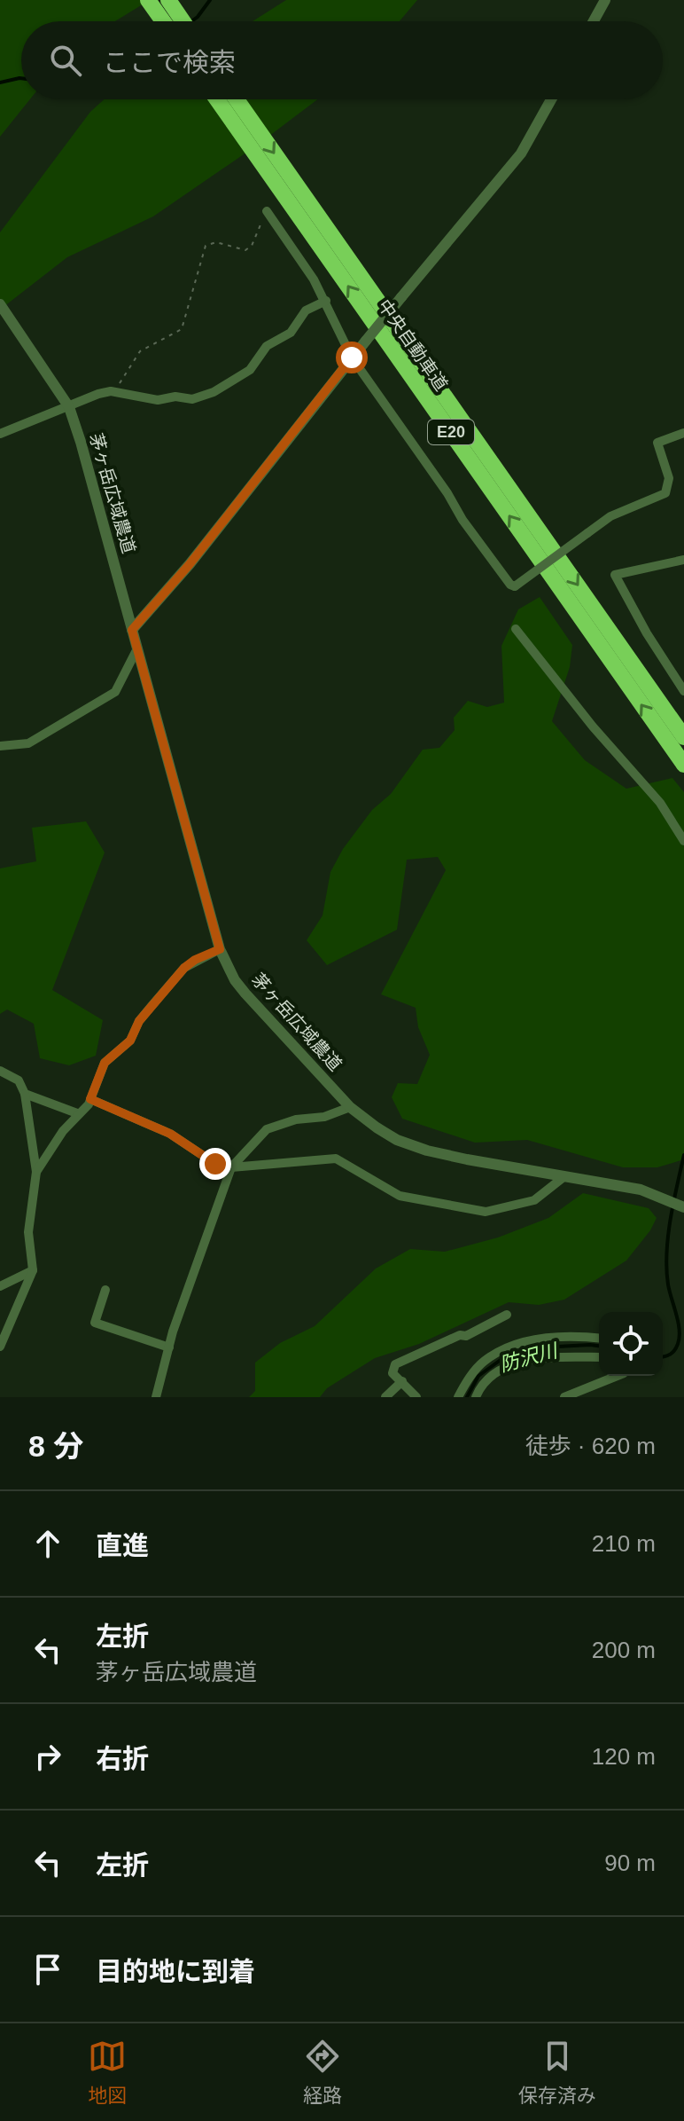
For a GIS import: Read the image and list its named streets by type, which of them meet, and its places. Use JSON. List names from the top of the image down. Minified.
{"streets":{"highway":["中央自動車道","E20"],"street":["茅ヶ岳広域農道"]},"water":["防沢川"],"page":{"search":"ここで検索","heading":["8 分","徒歩 · 620 m"],"list":[["直進","210 m"],["左折","茅ヶ岳広域農道","200 m"],["右折","120 m"],["左折","90 m"],"目的地に到着"],"nav":["地図","経路","保存済み"]}}
